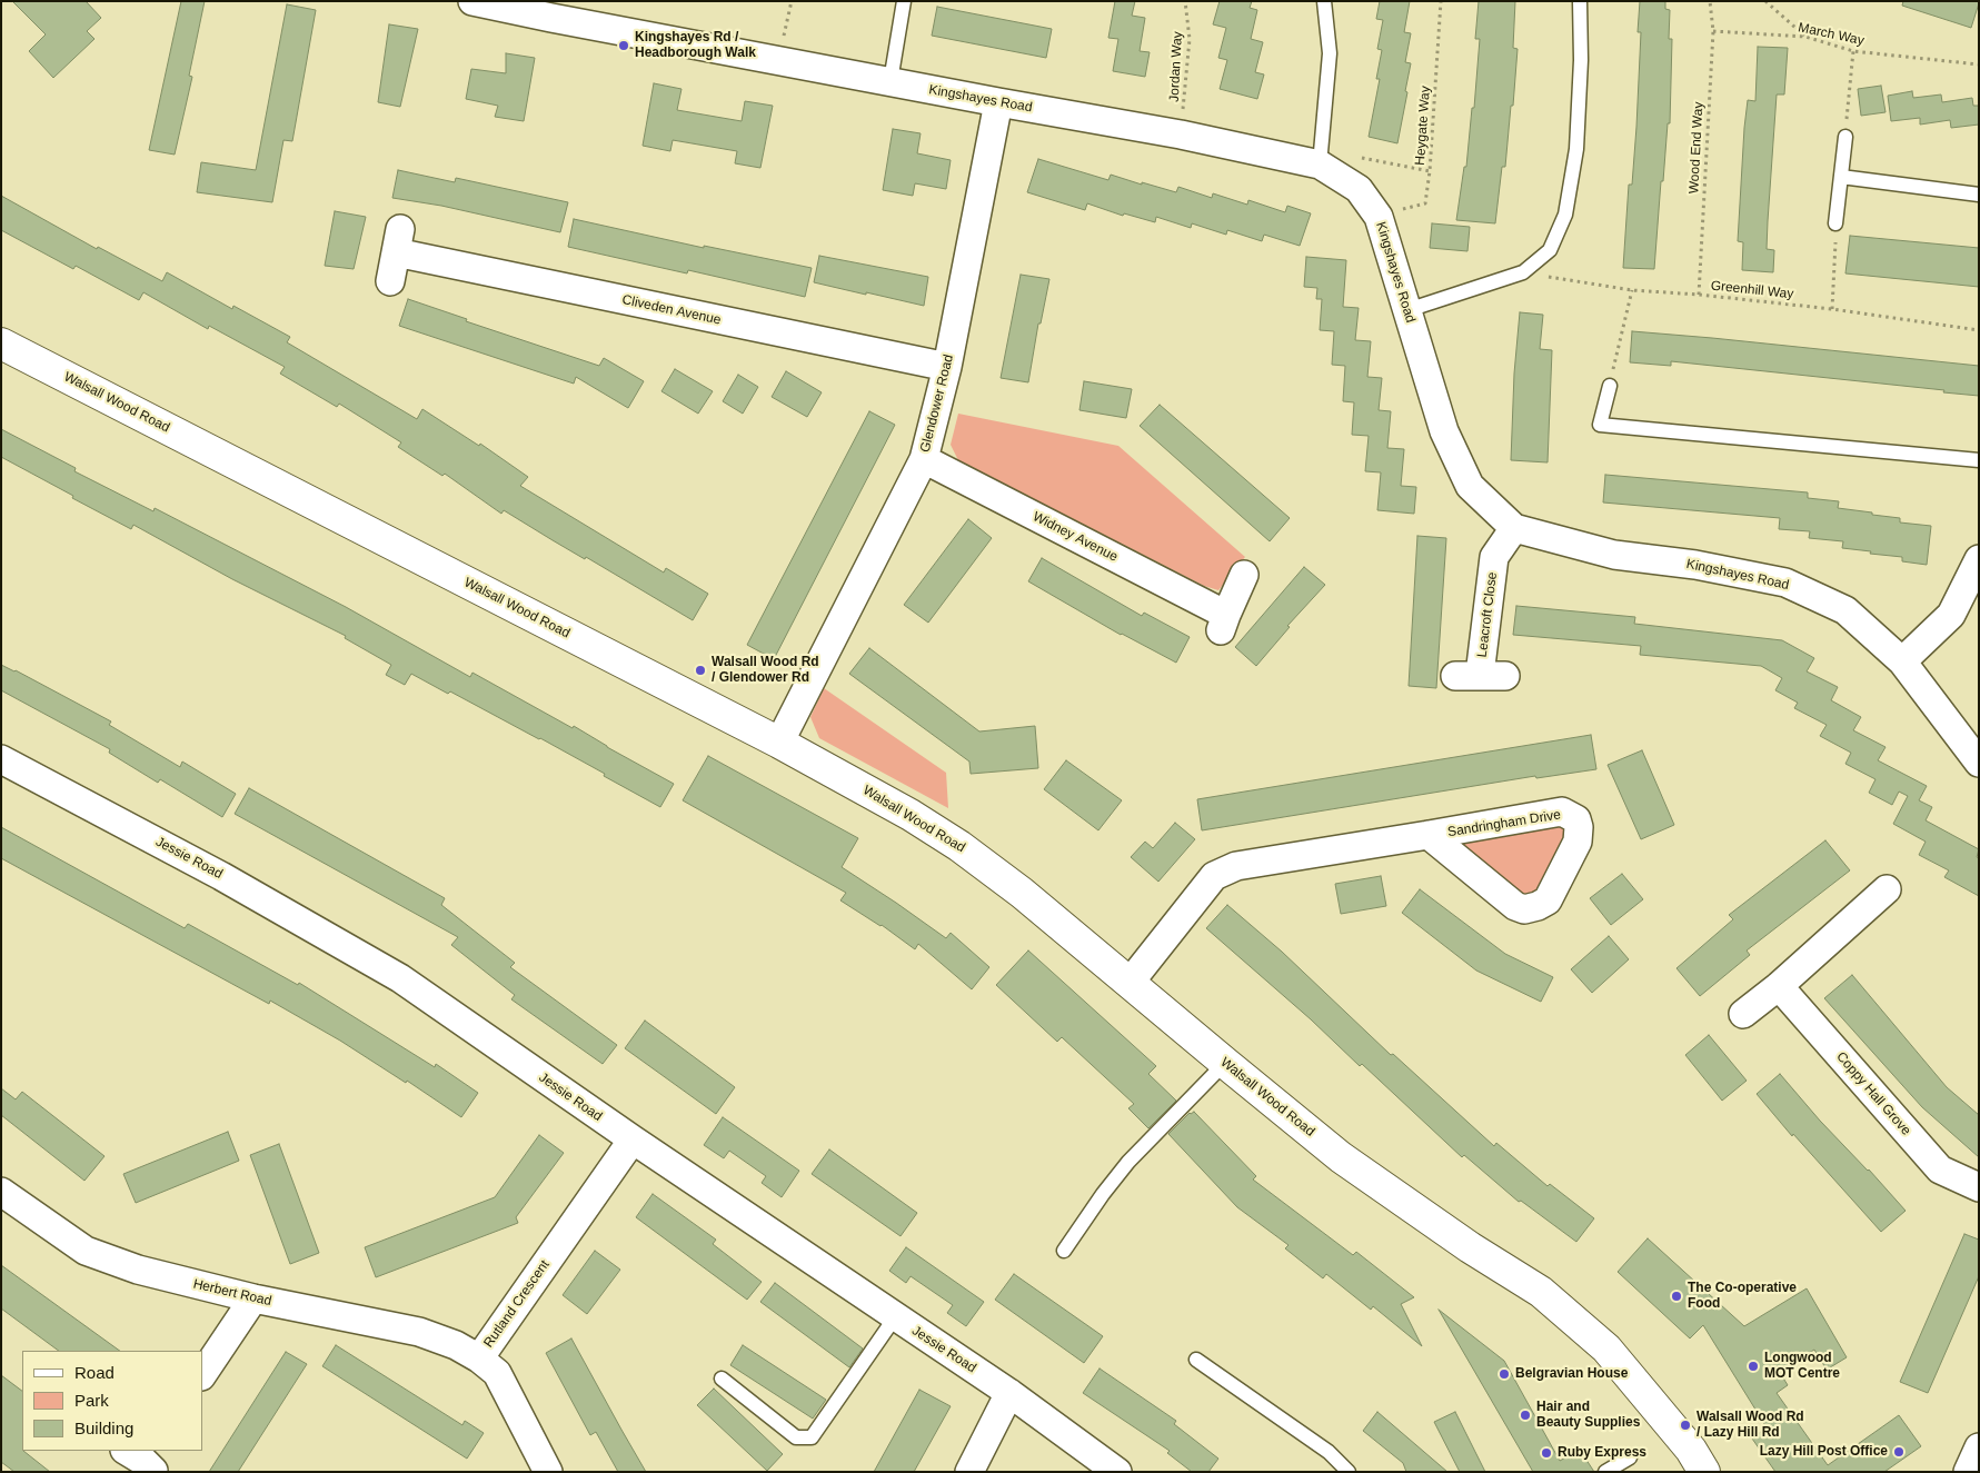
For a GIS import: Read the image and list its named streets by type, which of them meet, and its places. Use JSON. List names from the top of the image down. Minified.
{"streets":{"street":["Kingshayes Road","Cliveden Avenue","Walsall Wood Road","Glendower Road","Widney Avenue","Leacroft Close","Sandringham Drive","Jessie Road","Coppy Hall Grove","Herbert Road","Rutland Crescent"],"path":["March Way","Jordan Way","Heygate Way","Wood End Way","Greenhill Way"]},"crossings":[["March Way","Wood End Way"],["Jordan Way","Kingshayes Road"],["Kingshayes Road","Heygate Way"],["Kingshayes Road","Glendower Road"],["Kingshayes Road","Leacroft Close"],["Wood End Way","Greenhill Way"],["Cliveden Avenue","Glendower Road"],["Walsall Wood Road","Glendower Road"],["Walsall Wood Road","Sandringham Drive"],["Glendower Road","Widney Avenue"],["Jessie Road","Rutland Crescent"],["Herbert Road","Rutland Crescent"]],"places":["Kingshayes Rd / Headborough Walk","Walsall Wood Rd / Glendower Rd","The Co-operative Food","Longwood MOT Centre","Belgravian House","Hair and Beauty Supplies","Walsall Wood Rd / Lazy Hill Rd","Lazy Hill Post Office","Ruby Express"],"legend":["Road","Park","Building"]}
